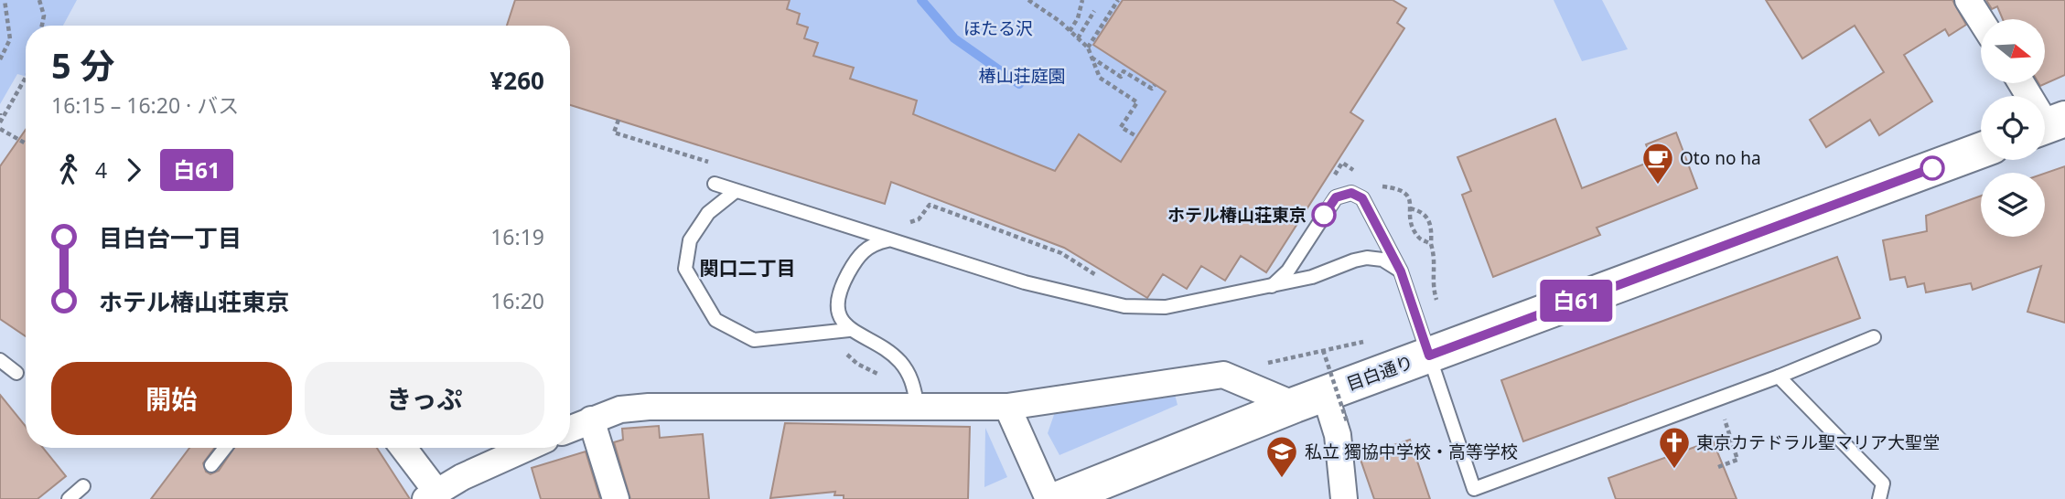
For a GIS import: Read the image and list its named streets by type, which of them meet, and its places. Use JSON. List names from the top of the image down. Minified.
{"streets":{"main road":["目白通り"]},"districts":["関口二丁目"],"parks":["ほたる沢","椿山荘庭園"],"places":{"cafe":["Oto no ha"],"other":["ホテル椿山荘東京"],"church":["東京カテドラル聖マリア大聖堂"],"school or university":["私立 獨協中学校・高等学校"]},"lines":["bus line 白61"],"north":"right","page":{"on_map":"白61","heading":["5 分","16:15 – 16:20 · バス","¥260"],"legs":["4","白61"],"list":[{"name":"目白台一丁目","value":"16:19"},{"name":"ホテル椿山荘東京","value":"16:20"}],"buttons":["開始","きっぷ"]}}
